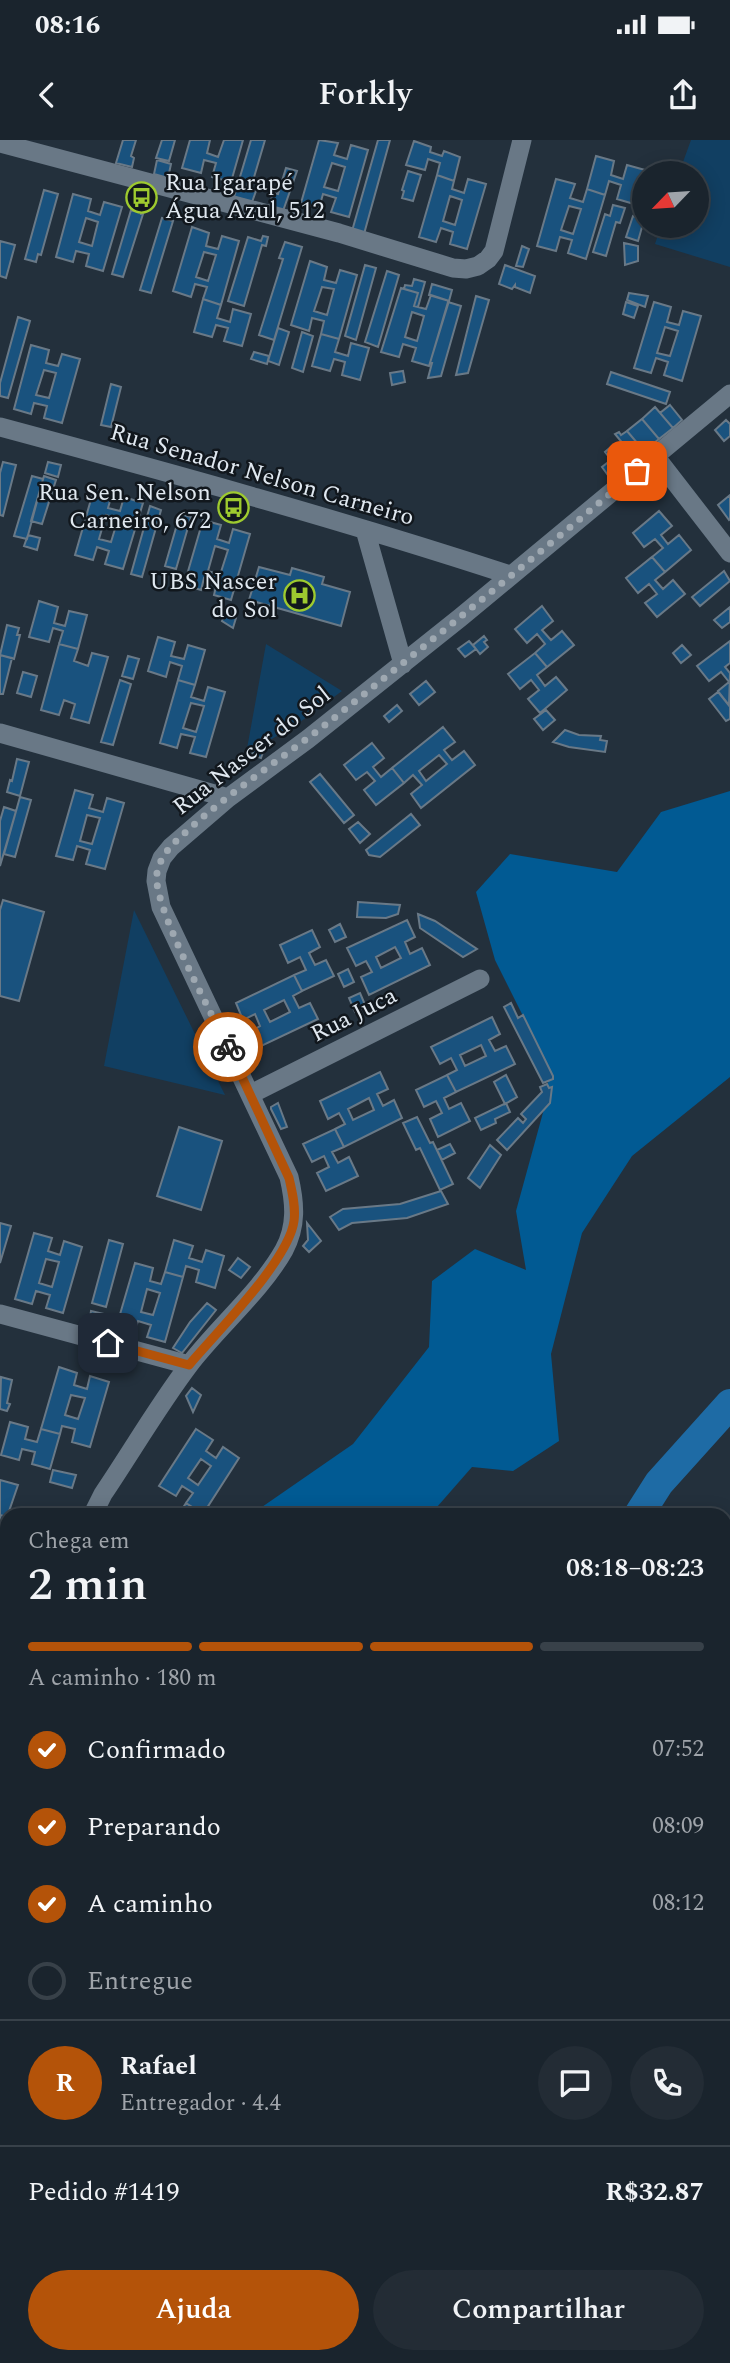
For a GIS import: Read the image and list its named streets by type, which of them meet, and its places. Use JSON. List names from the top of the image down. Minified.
{"streets":{"street":["Rua Senador Nelson Carneiro","Rua Nascer do Sol","Rua Juca"]},"crossings":[["Rua Senador Nelson Carneiro","Rua Nascer do Sol"],["Rua Nascer do Sol","Rua Juca"]],"places":{"bus stop":["Rua Igarapé Água Azul, 512","Rua Sen. Nelson Carneiro, 672"],"hospital":["UBS Nascer do Sol"]},"north":"bottom left","page":{"status":"08:16","header":"Forkly","heading":["2 min","Chega em","08:18–08:23"],"panel":["Rafael","Entregador · 4.4","Pedido #1419","R$32.87"],"bar":"A caminho · 180 m","list":[["Confirmado","07:52"],["Preparando","08:09"],["A caminho","08:12"],"Entregue"],"round":"R","buttons":["Ajuda","Compartilhar"]}}
